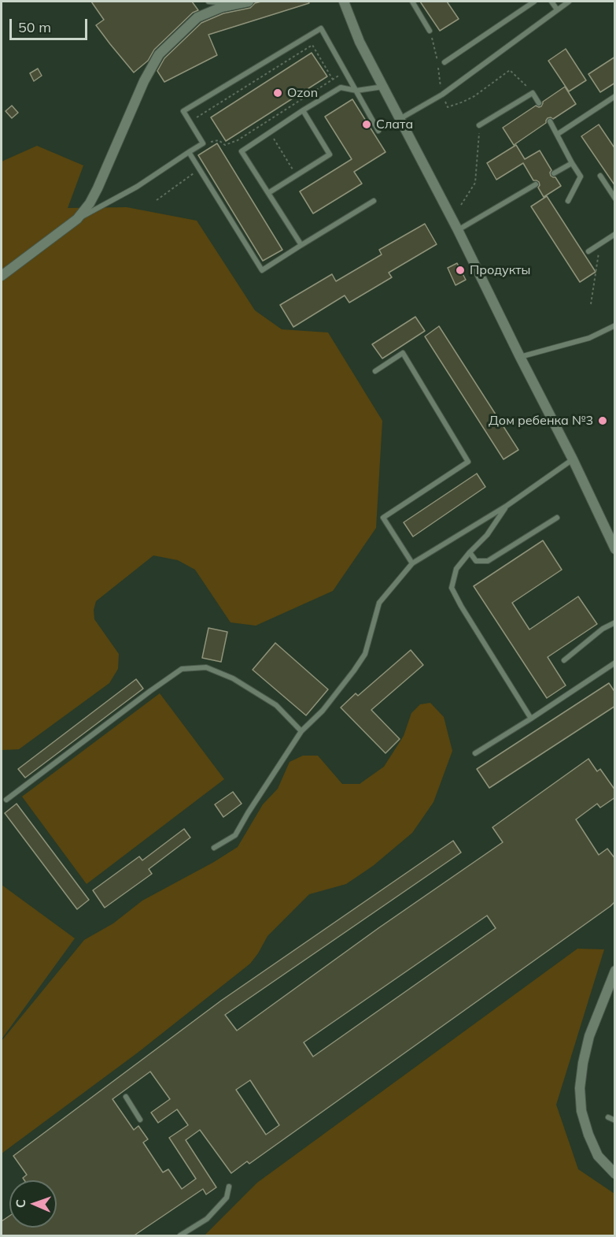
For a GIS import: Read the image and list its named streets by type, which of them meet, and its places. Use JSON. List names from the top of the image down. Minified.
{"places":["Ozon","Слата","Продукты","Дом ребенка №3"],"scale_bar":"50 m","north":"left"}
